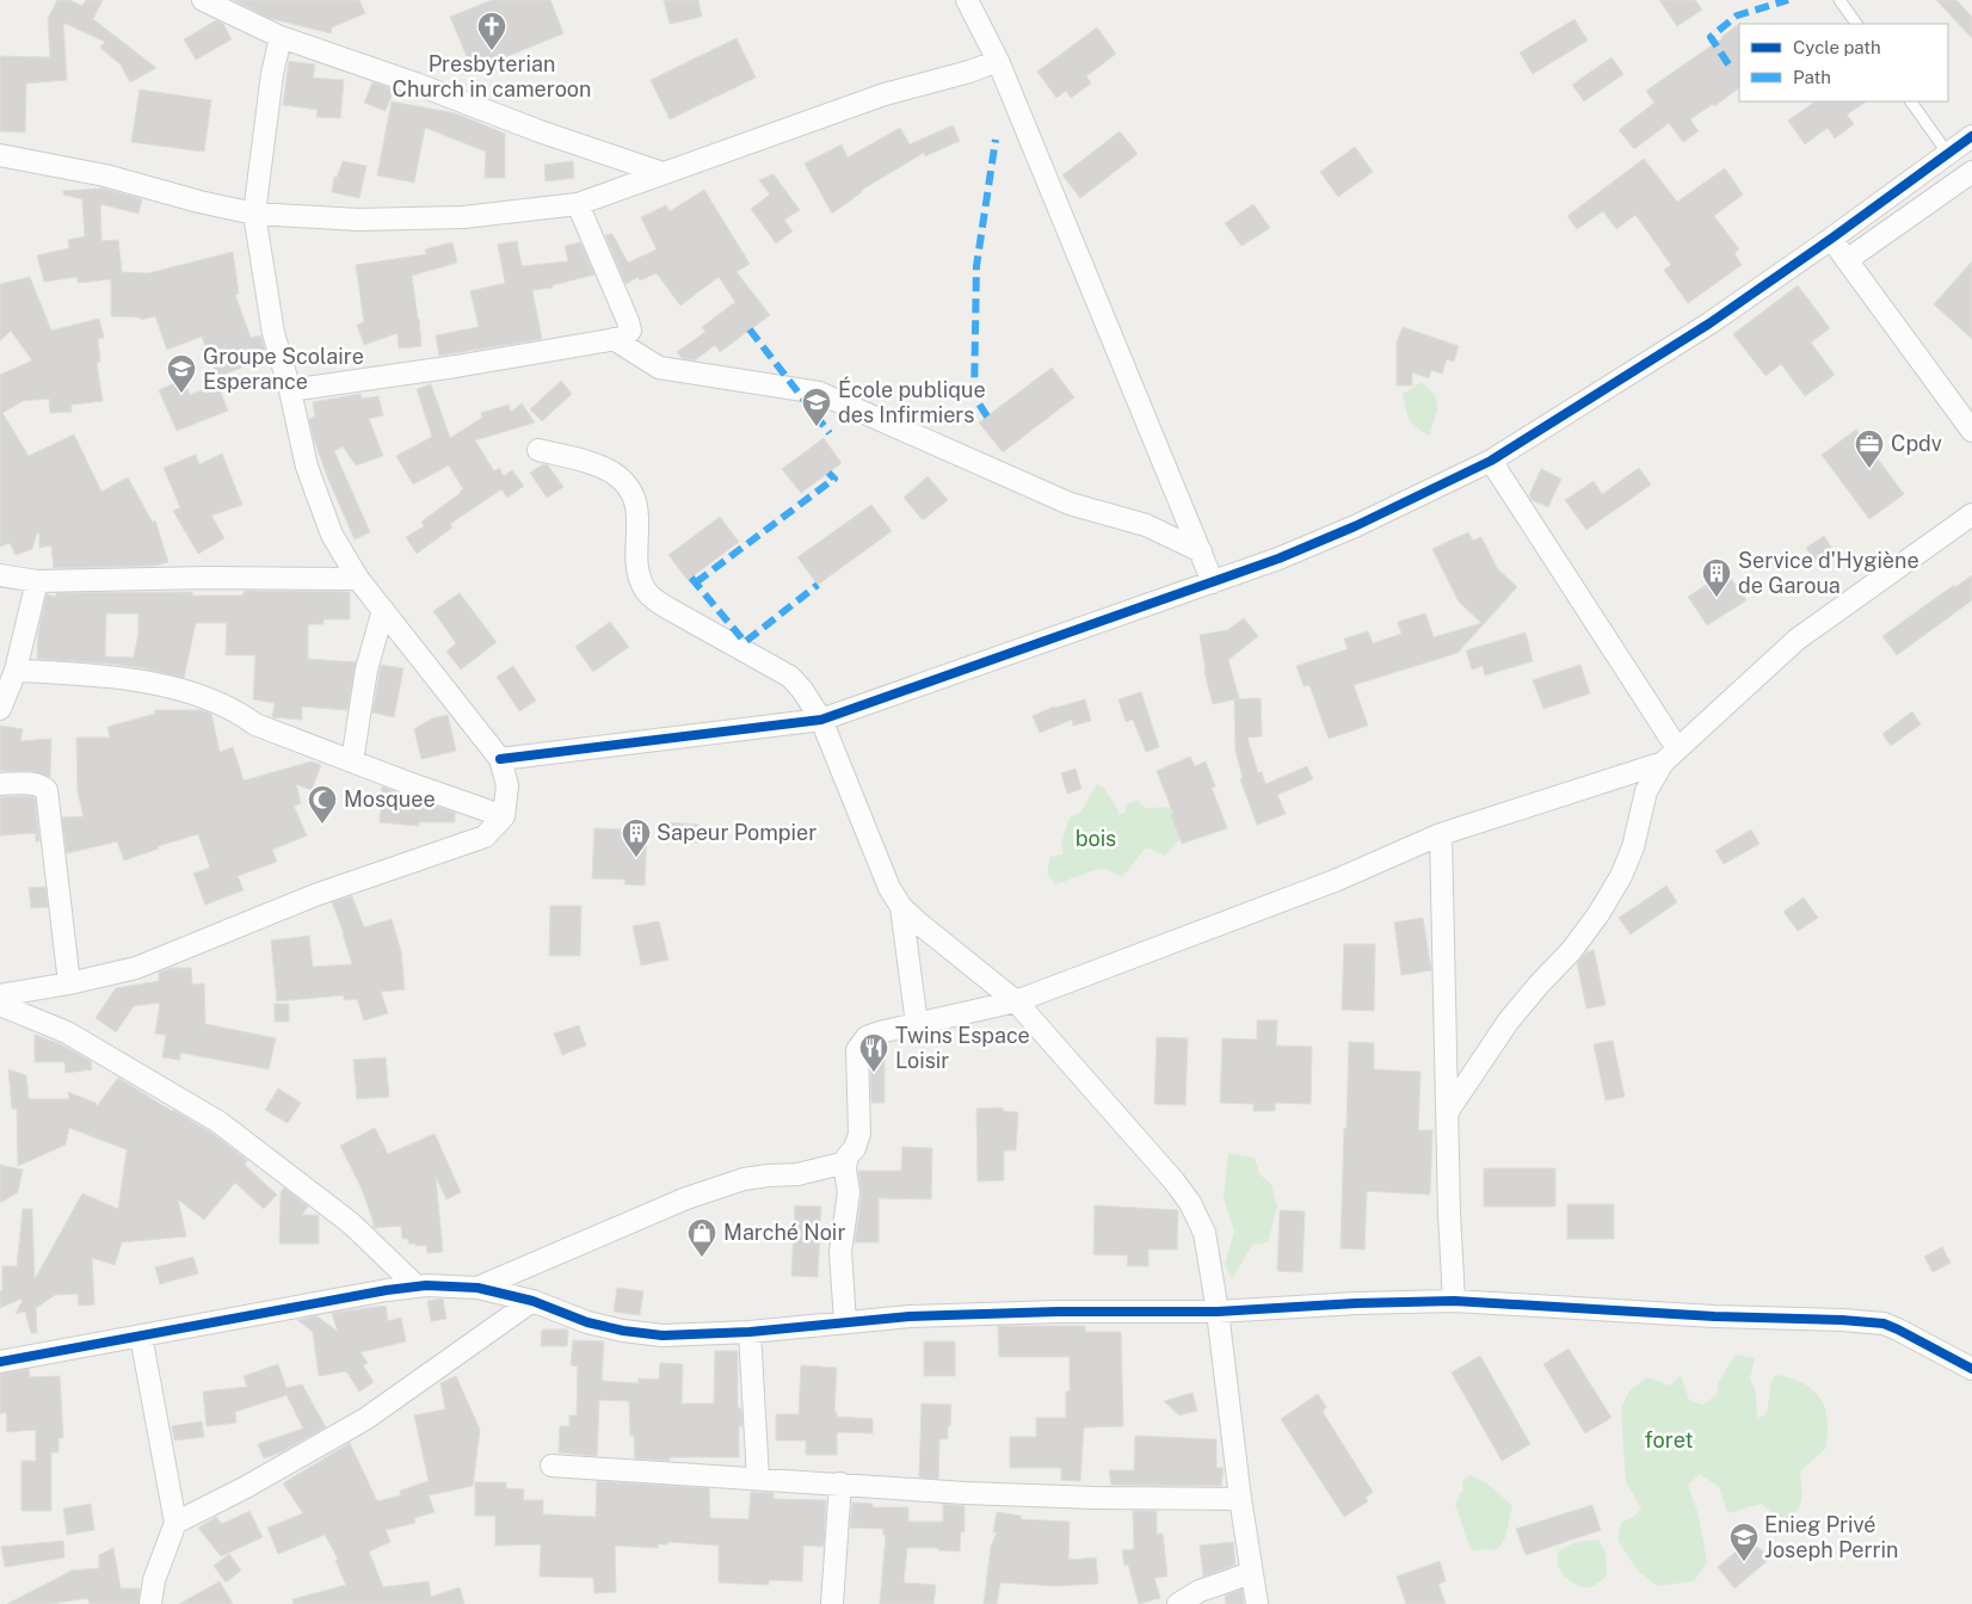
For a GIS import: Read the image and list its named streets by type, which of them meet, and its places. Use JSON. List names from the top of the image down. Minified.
{"parks":["bois","foret"],"places":{"church":["Presbyterian Church in cameroon"],"school or university":["Groupe Scolaire Esperance","École publique des Infirmiers","Enieg Privé Joseph Perrin"],"office":["Cpdv"],"building":["Service d'Hygiène de Garoua","Sapeur Pompier"],"mosque":["Mosquee"],"restaurant":["Twins Espace Loisir"],"shop":["Marché Noir"]},"legend":["Cycle path","Path"]}
